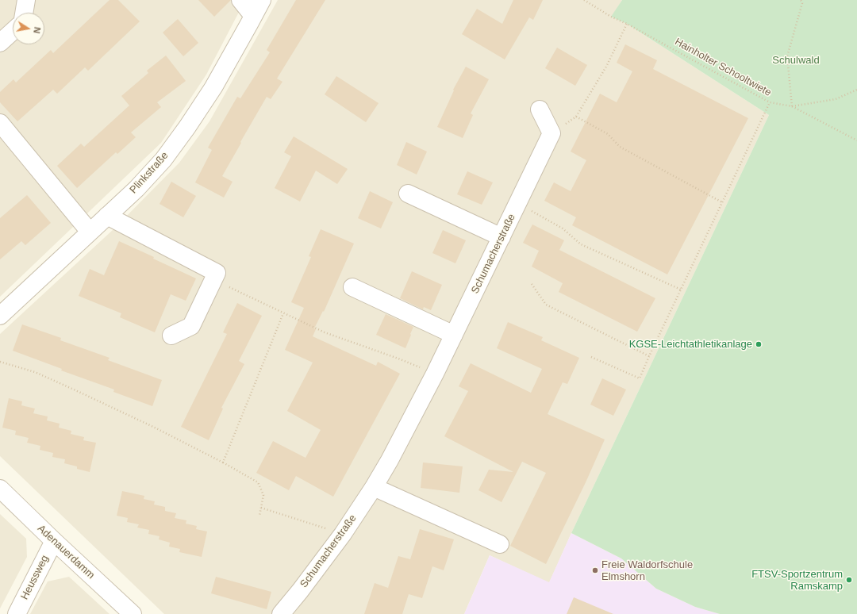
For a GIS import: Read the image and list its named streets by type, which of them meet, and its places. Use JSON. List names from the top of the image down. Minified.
{"streets":{"street":["Plinkstraße","Schumacherstraße","Adenauerdamm","Heussweg"],"path":["Hainholter Schooltwiete"]},"crossings":[["Adenauerdamm","Heussweg"]],"parks":["Schulwald"],"places":["KGSE-Leichtathletikanlage","Freie Waldorfschule Elmshorn","FTSV-Sportzentrum Ramskamp"],"north":"right"}
